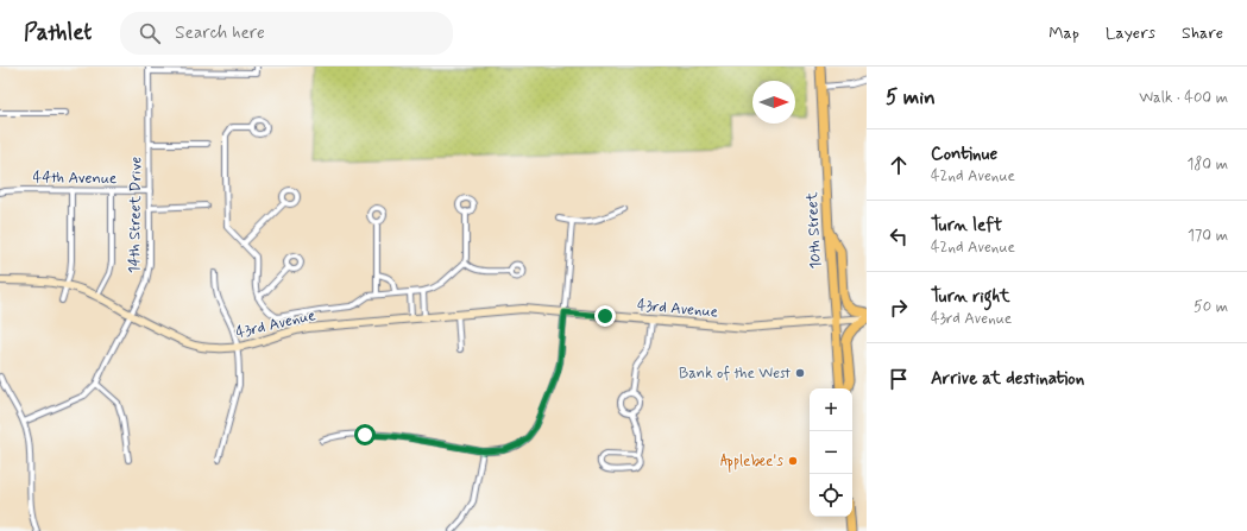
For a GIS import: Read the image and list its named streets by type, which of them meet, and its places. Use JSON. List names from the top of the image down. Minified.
{"streets":{"main road":["10th Street"],"street":["44th Avenue","14th Street Drive","43rd Avenue"]},"crossings":[["44th Avenue","14th Street Drive"],["14th Street Drive","43rd Avenue"],["10th Street","43rd Avenue"]],"places":["Bank of the West","Applebee's"],"north":"right","page":{"header":"Pathlet","search":"Search here","nav":["Map","Layers","Share"],"heading":["5 min","Walk · 400 m"],"list":[["Continue","42nd Avenue","180 m"],["Turn left","42nd Avenue","170 m"],["Turn right","43rd Avenue","50 m"],"Arrive at destination"],"map_buttons":["+","−"]}}
